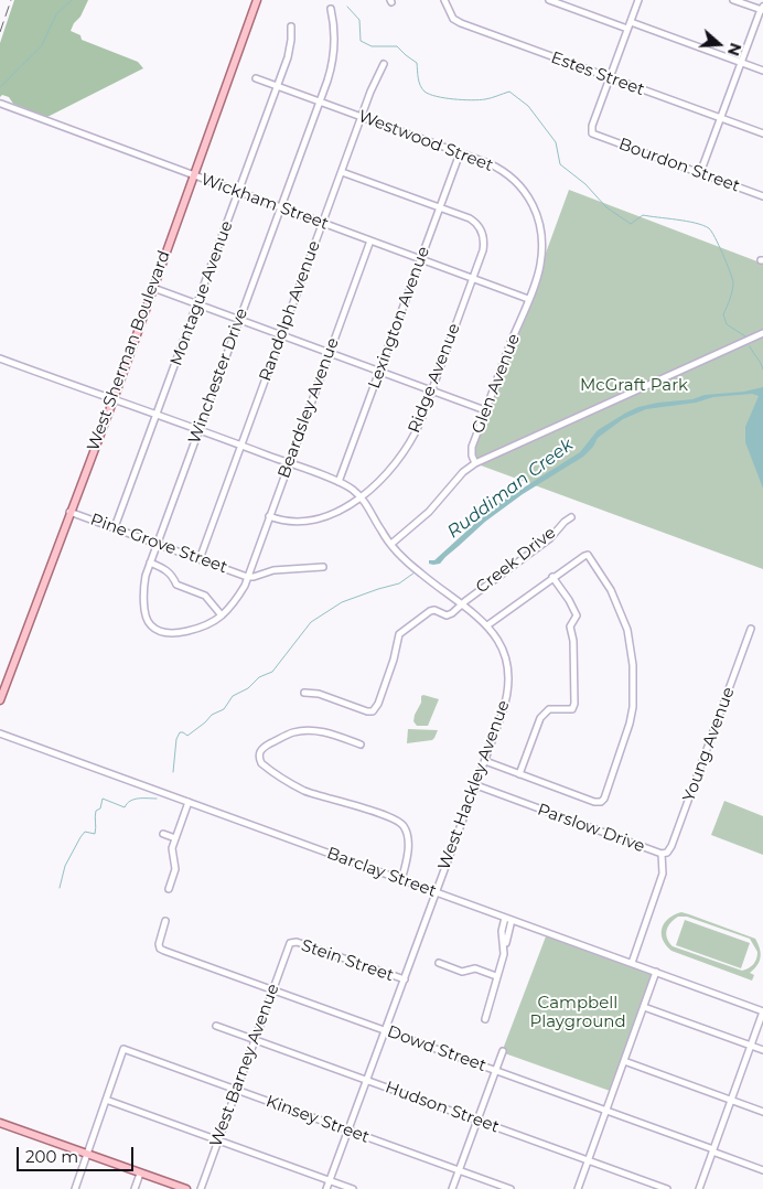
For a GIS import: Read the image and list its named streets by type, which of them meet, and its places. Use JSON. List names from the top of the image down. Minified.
{"streets":{"main road":["West Sherman Boulevard"],"street":["Estes Street","Westwood Street","Bourdon Street","Wickham Street","Montague Avenue","Randolph Avenue","Lexington Avenue","Winchester Drive","Ridge Avenue","Glen Avenue","Beardsley Avenue","Pine Grove Street","Creek Drive","Young Avenue","West Hackley Avenue","Parslow Drive","Barclay Street","Stein Street","Dowd Street","West Barney Avenue","Hudson Street","Kinsey Street"]},"crossings":[["Estes Street","Bourdon Street"],["Westwood Street","Montague Avenue"],["Westwood Street","Randolph Avenue"],["Westwood Street","Lexington Avenue"],["Westwood Street","Winchester Drive"],["Westwood Street","Glen Avenue"],["Wickham Street","Montague Avenue"],["Wickham Street","Randolph Avenue"],["Wickham Street","Lexington Avenue"],["Wickham Street","West Sherman Boulevard"],["Wickham Street","Winchester Drive"],["Wickham Street","Ridge Avenue"],["Wickham Street","Glen Avenue"],["Wickham Street","Beardsley Avenue"],["Montague Avenue","Pine Grove Street"],["Randolph Avenue","Ridge Avenue"],["Randolph Avenue","Pine Grove Street"],["Lexington Avenue","Ridge Avenue"],["West Sherman Boulevard","Pine Grove Street"],["Winchester Drive","Beardsley Avenue"],["Winchester Drive","Pine Grove Street"],["Ridge Avenue","Beardsley Avenue"],["Ridge Avenue","West Hackley Avenue"],["Beardsley Avenue","Pine Grove Street"],["Creek Drive","West Hackley Avenue"],["Young Avenue","Parslow Drive"],["West Hackley Avenue","Parslow Drive"],["West Hackley Avenue","Barclay Street"],["West Hackley Avenue","Stein Street"],["West Hackley Avenue","Dowd Street"],["West Hackley Avenue","Hudson Street"],["West Hackley Avenue","Kinsey Street"],["Parslow Drive","Barclay Street"],["Stein Street","West Barney Avenue"],["Dowd Street","West Barney Avenue"],["West Barney Avenue","Hudson Street"],["West Barney Avenue","Kinsey Street"]],"water":["Ruddiman Creek"],"parks":["McGraft Park","Campbell Playground"],"scale_bar":"200 m","north":"right"}
